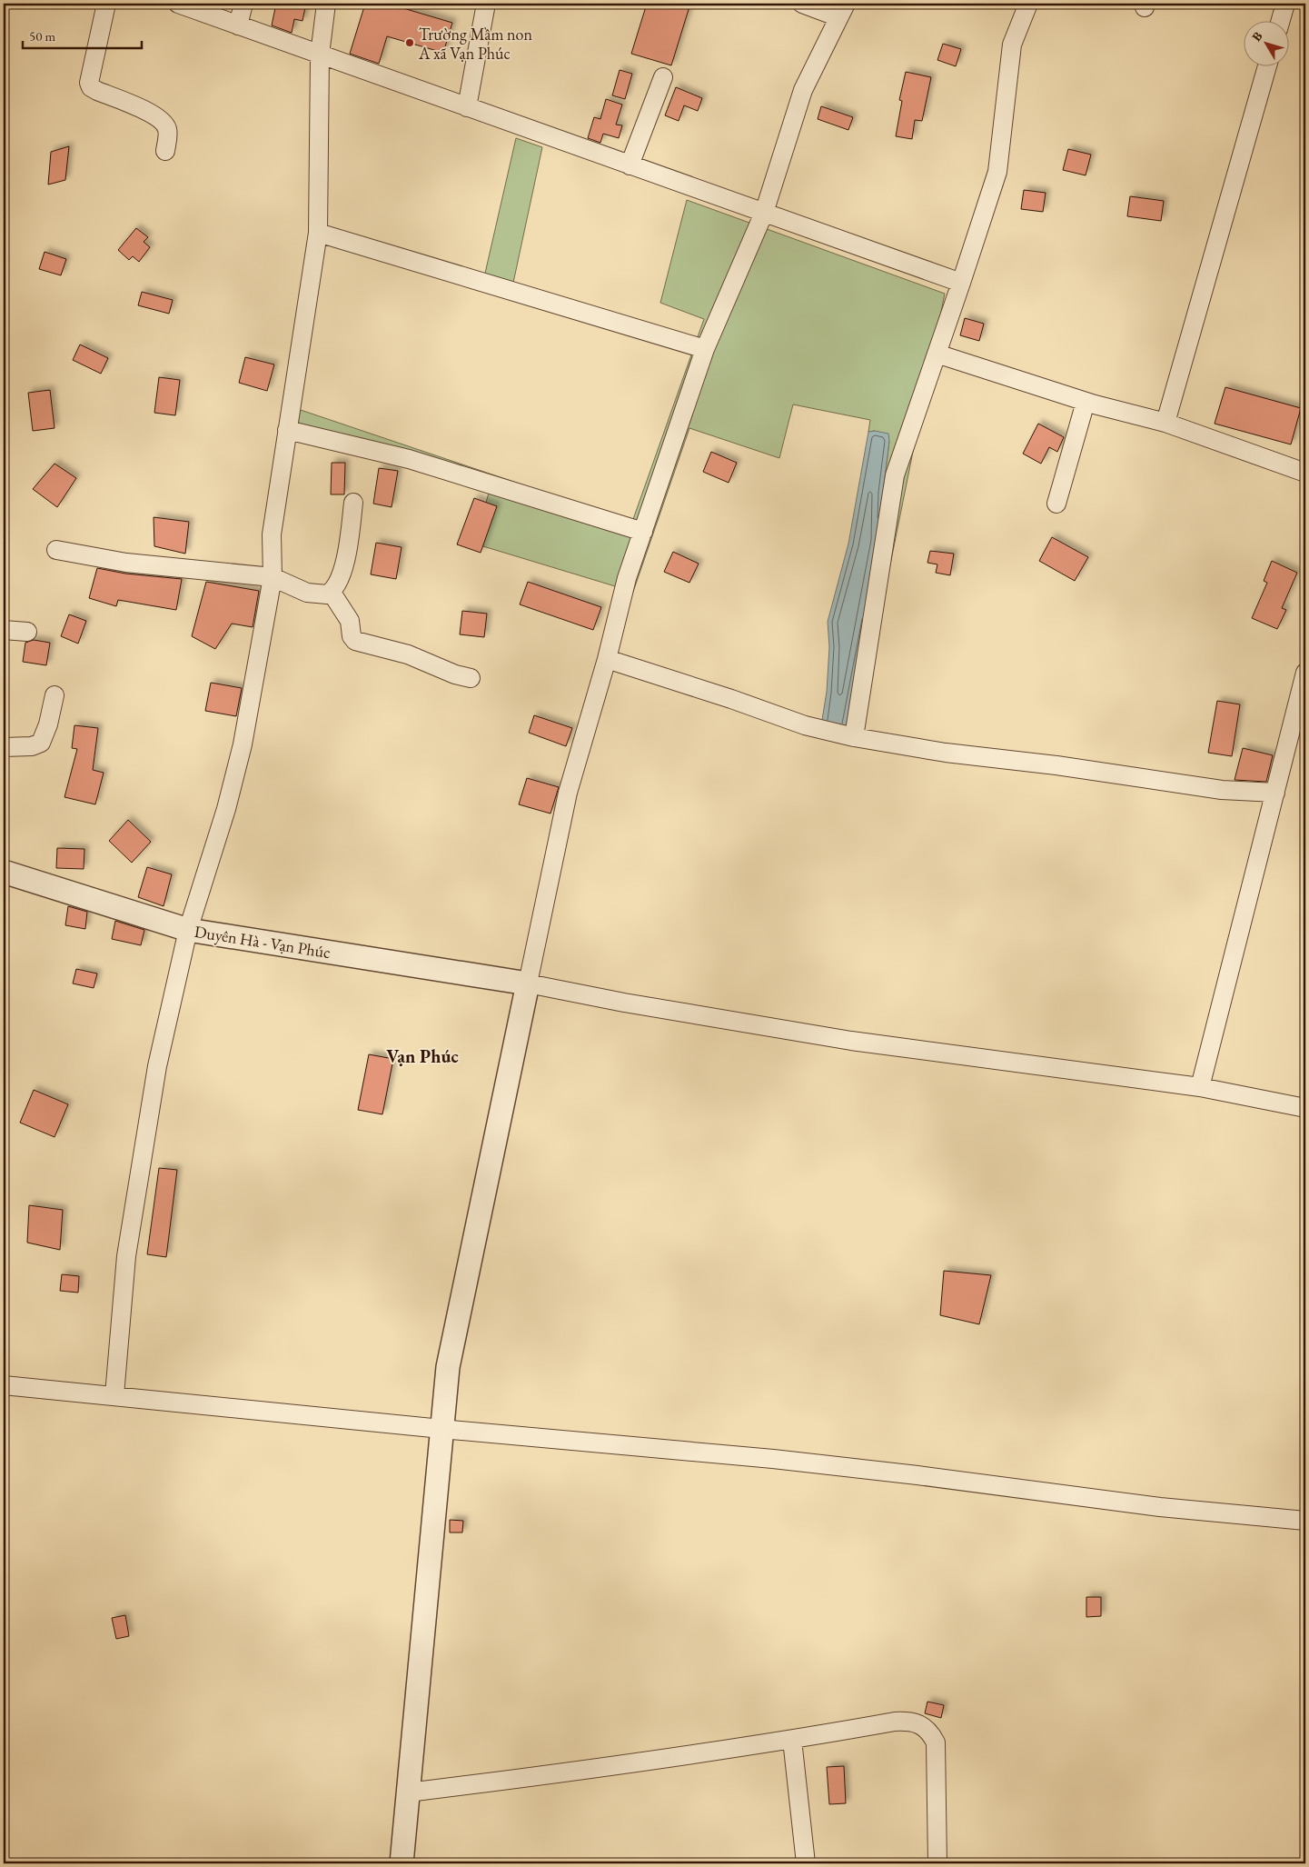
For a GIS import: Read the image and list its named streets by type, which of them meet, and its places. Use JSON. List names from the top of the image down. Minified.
{"streets":{"street":["Duyên Hà - Vạn Phúc"]},"districts":["Vạn Phúc"],"places":["Trường Mầm non A xã Vạn Phúc"],"scale_bar":"50 m","north":"top left"}
